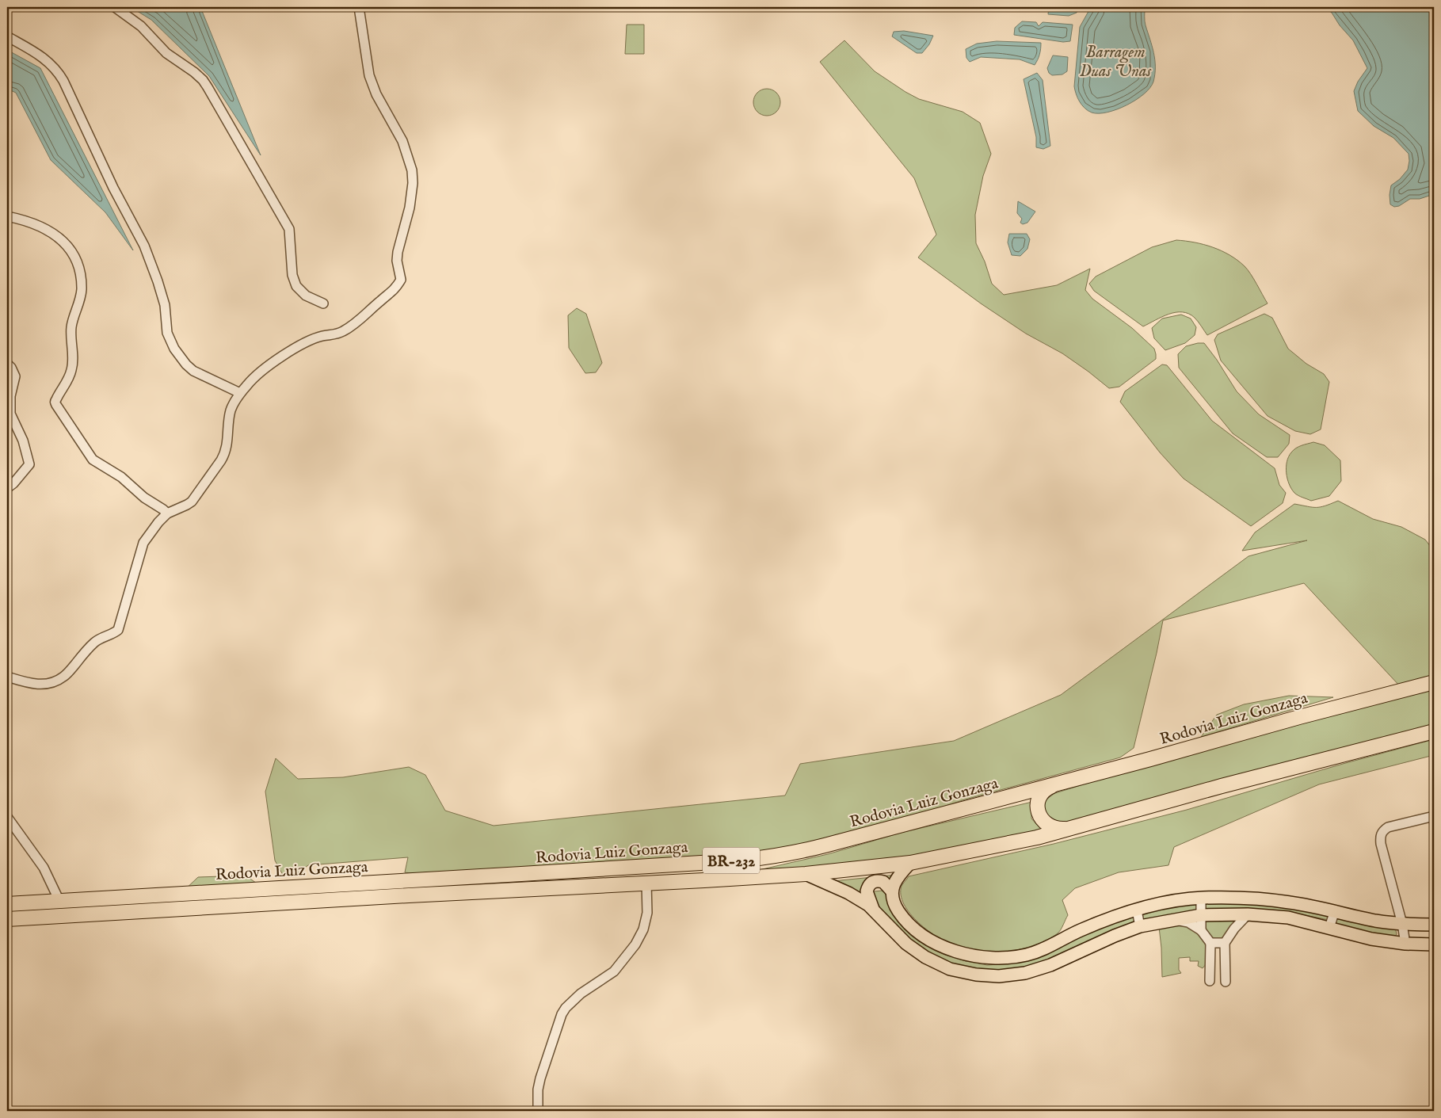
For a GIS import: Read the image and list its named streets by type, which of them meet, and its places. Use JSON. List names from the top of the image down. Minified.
{"streets":{"highway":["Rodovia Luiz Gonzaga","BR-232"]},"water":["Barragem Duas Unas"]}
